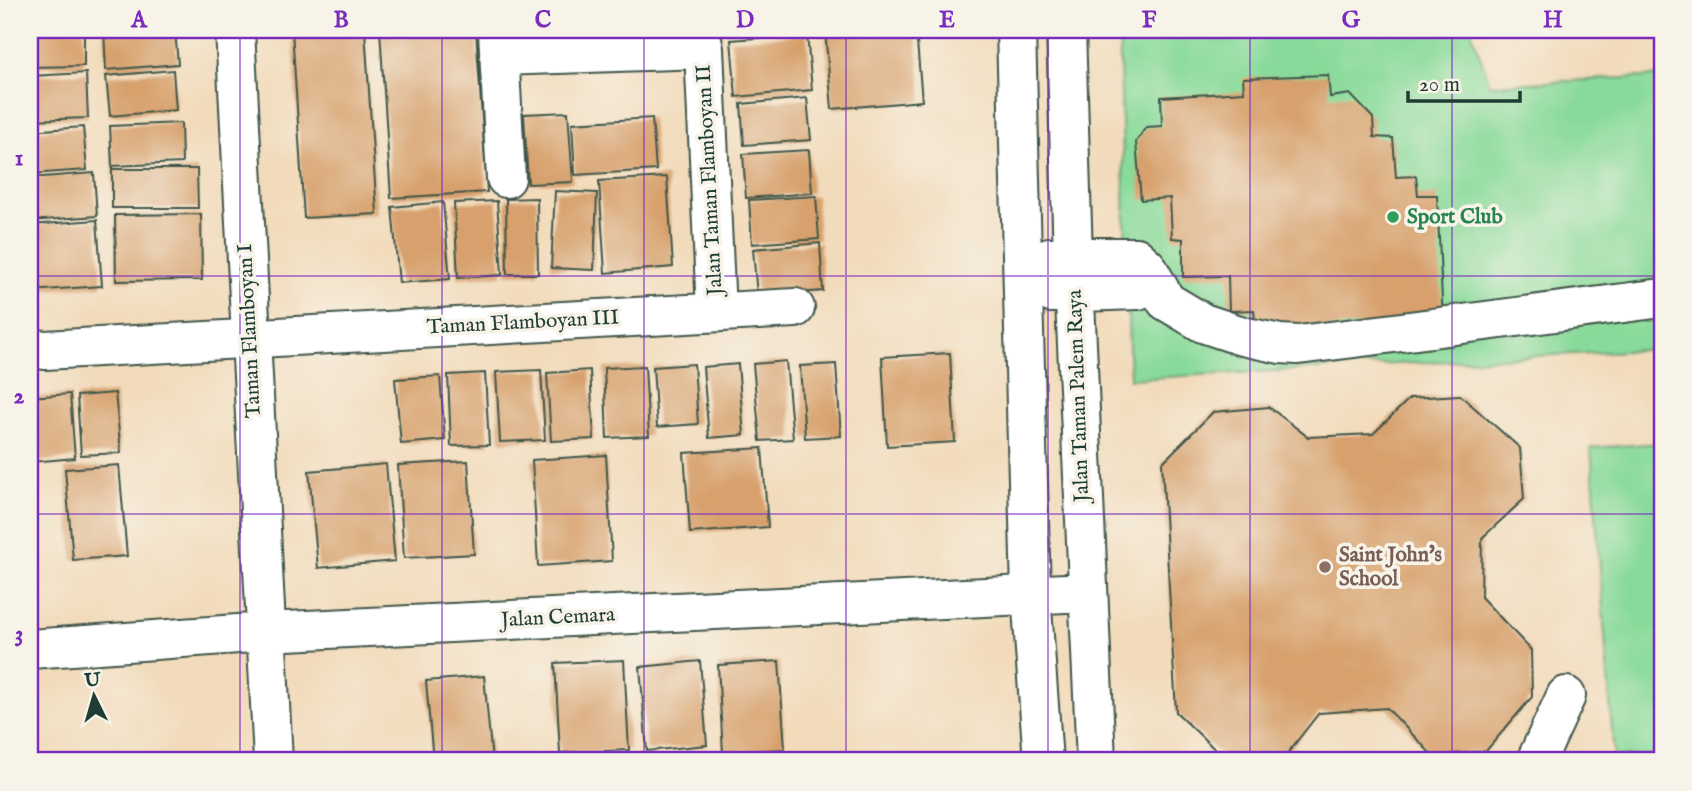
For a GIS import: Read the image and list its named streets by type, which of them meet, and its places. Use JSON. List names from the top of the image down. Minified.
{"streets":{"street":["Jalan Taman Flamboyan II","Taman Flamboyan III","Taman Flamboyan I","Jalan Taman Palem Raya","Jalan Cemara"]},"crossings":[["Jalan Taman Flamboyan II","Taman Flamboyan III"],["Taman Flamboyan III","Taman Flamboyan I"],["Taman Flamboyan I","Jalan Cemara"],["Jalan Taman Palem Raya","Jalan Cemara"]],"places":["Sport Club","Saint John's School"],"scale_bar":"20 m","north":"top","grid":{"columns":["A","B","C","D","E","F","G","H"],"rows":["1","2","3"]}}
